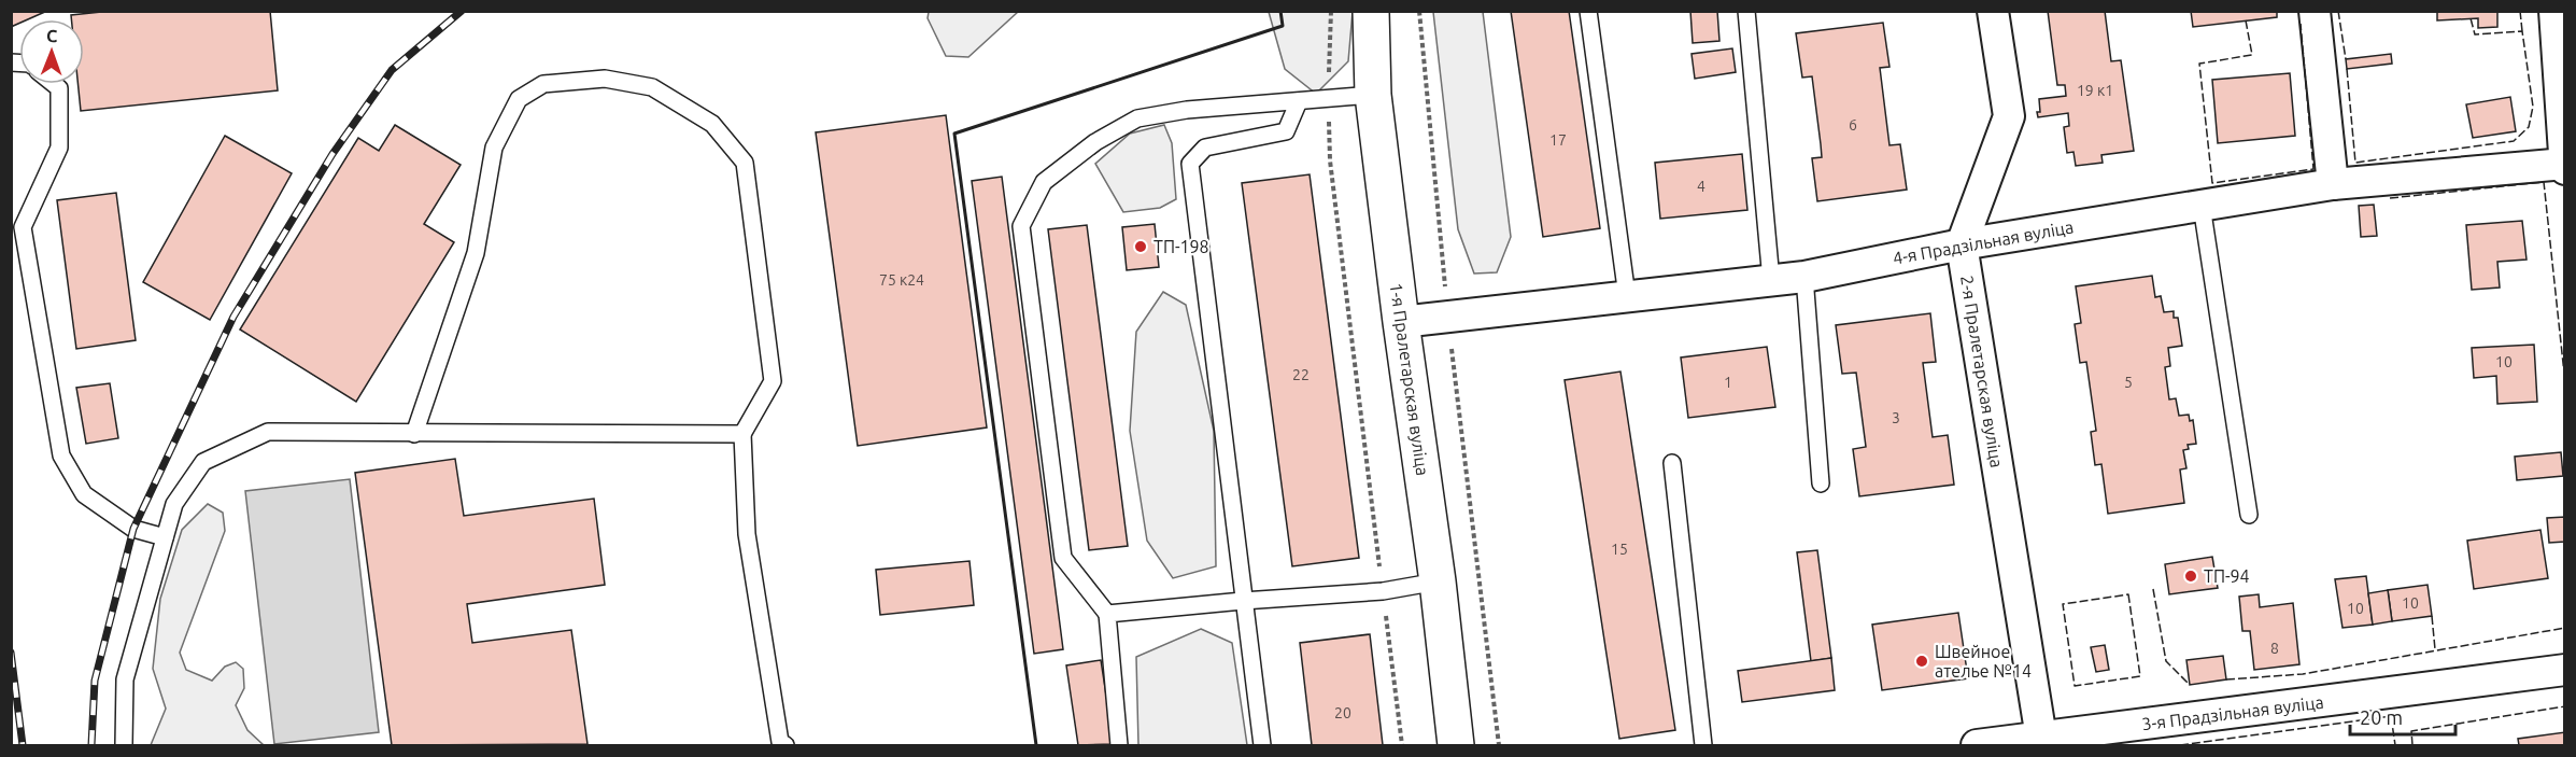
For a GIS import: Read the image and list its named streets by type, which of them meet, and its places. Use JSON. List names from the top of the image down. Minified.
{"streets":{"main road":["1-я Пралетарская вуліца"],"street":["4-я Прадзільная вуліца","2-я Пралетарская вуліца","3-я Прадзільная вуліца"]},"crossings":[["4-я Прадзільная вуліца","2-я Пралетарская вуліца"],["4-я Прадзільная вуліца","1-я Пралетарская вуліца"],["2-я Пралетарская вуліца","3-я Прадзільная вуліца"]],"places":["ТП-198","ТП-94","Швейное ателье №14"],"house_numbers":["19 к1","6","17","4","75 к24","10","22","1","5","3","15","10","10","8","20"],"scale_bar":"20 m","north":"top"}
